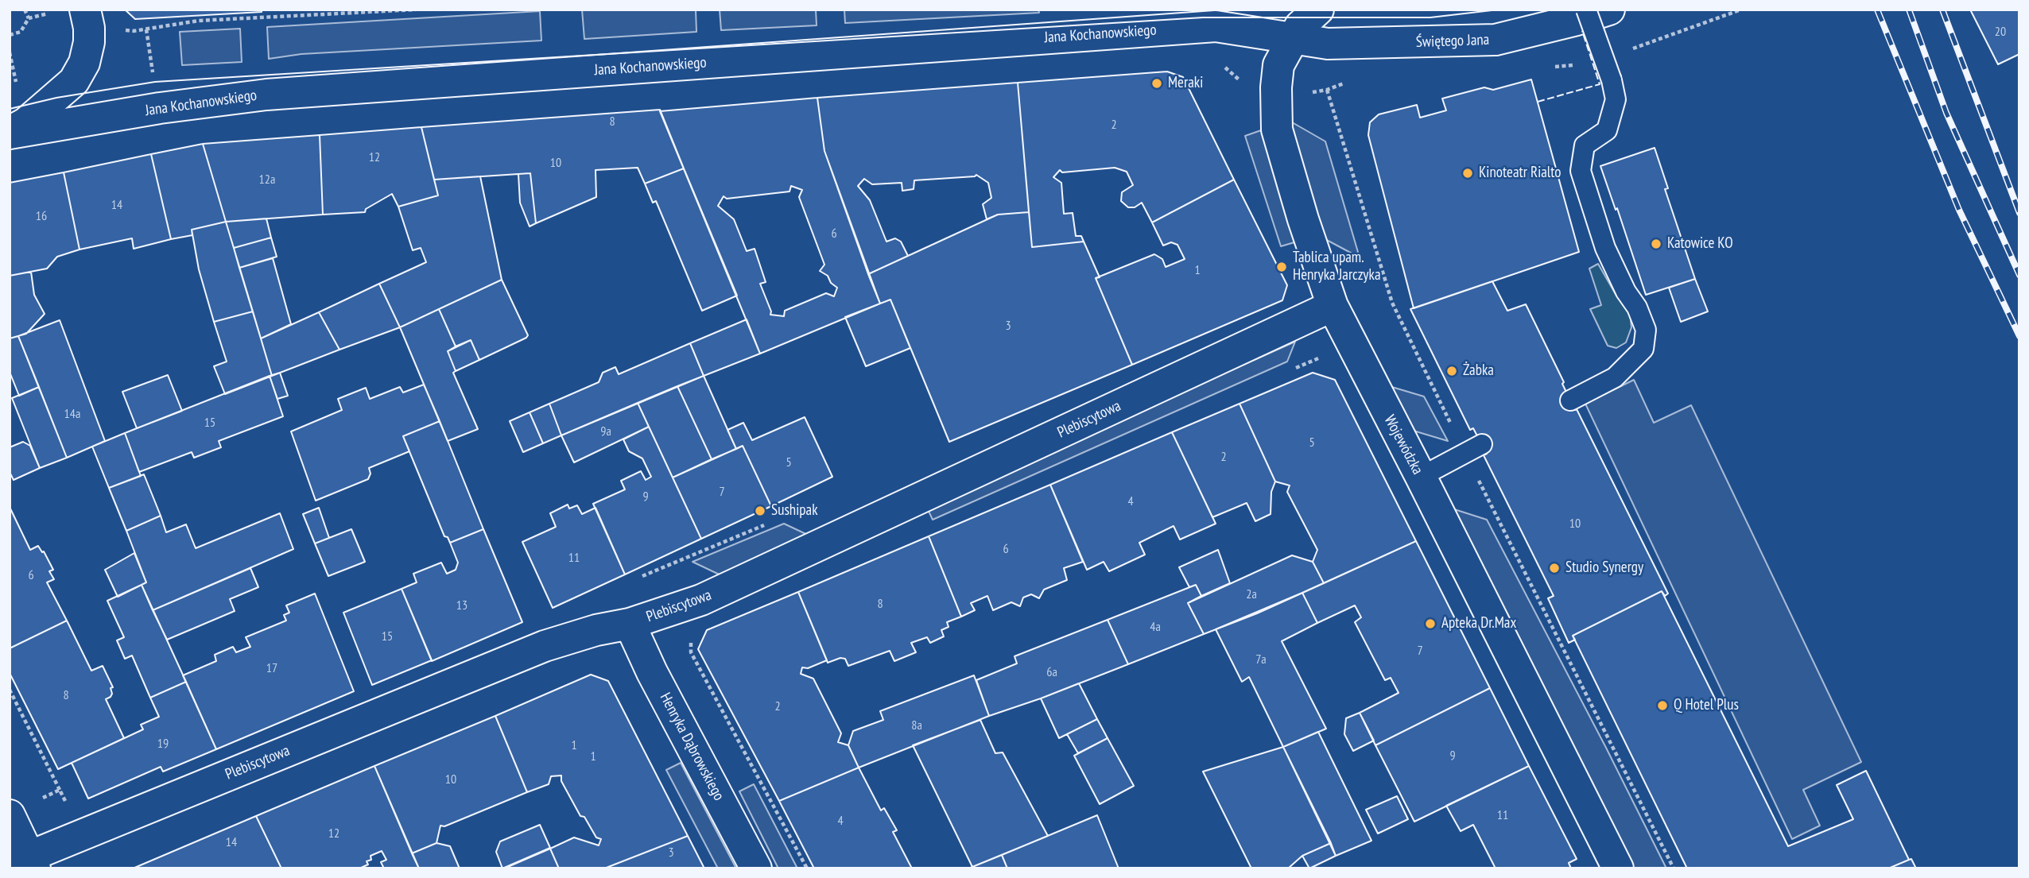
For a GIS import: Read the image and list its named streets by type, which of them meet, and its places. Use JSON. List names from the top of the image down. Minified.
{"streets":{"street":["Jana Kochanowskiego","Świętego Jana","Plebiscytowa","Wojewódzka","Henryka Dąbrowskiego"]},"crossings":[["Jana Kochanowskiego","Świętego Jana"],["Jana Kochanowskiego","Wojewódzka"],["Świętego Jana","Wojewódzka"],["Plebiscytowa","Wojewódzka"],["Plebiscytowa","Henryka Dąbrowskiego"]],"places":["Meraki","Kinoteatr Rialto","Katowice KO","Tablica upam. Henryka Jarczyka","Żabka","Sushipak","Studio Synergy","Apteka Dr.Max","Q Hotel Plus"],"house_numbers":["20","8","2","12","10","12a","14","16","6","1","3","14a","15","9a","5","2","5","7","9","4","10","6","11","6","2a","8","13","4a","15","7","7a","17","6a","8","2","8a","19","1","9","1","10","11","4","12","14","3"]}
